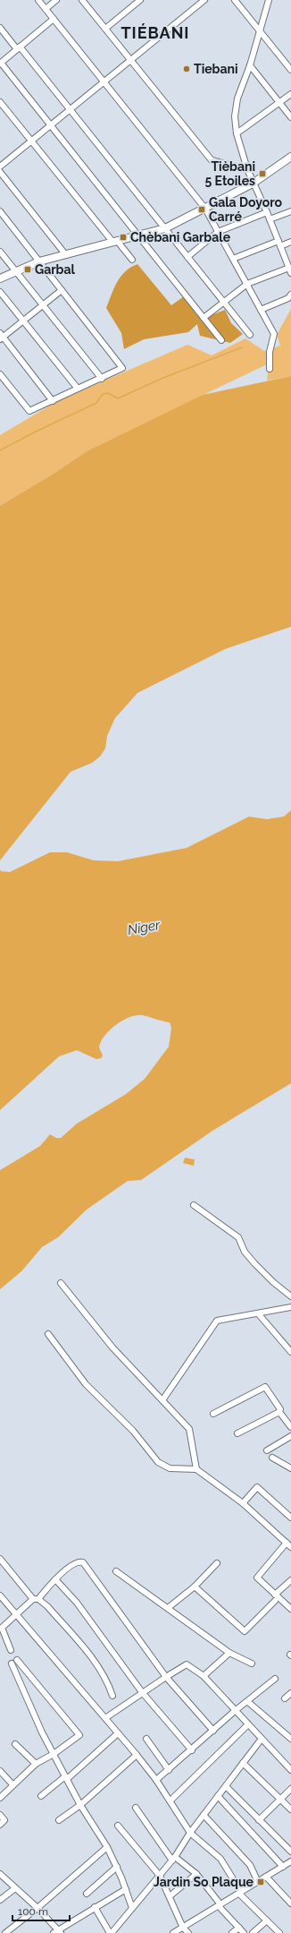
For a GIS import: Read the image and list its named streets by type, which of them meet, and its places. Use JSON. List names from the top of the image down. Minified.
{"districts":["TIÉBANI"],"water":["Niger"],"places":{"other":["Tiebani"],"transit":["Tièbani 5 Etoiles","Gala Doyoro Carré","Chèbani Garbale","Garbal","Jardin So Plaque"]},"scale_bar":"100 m"}
